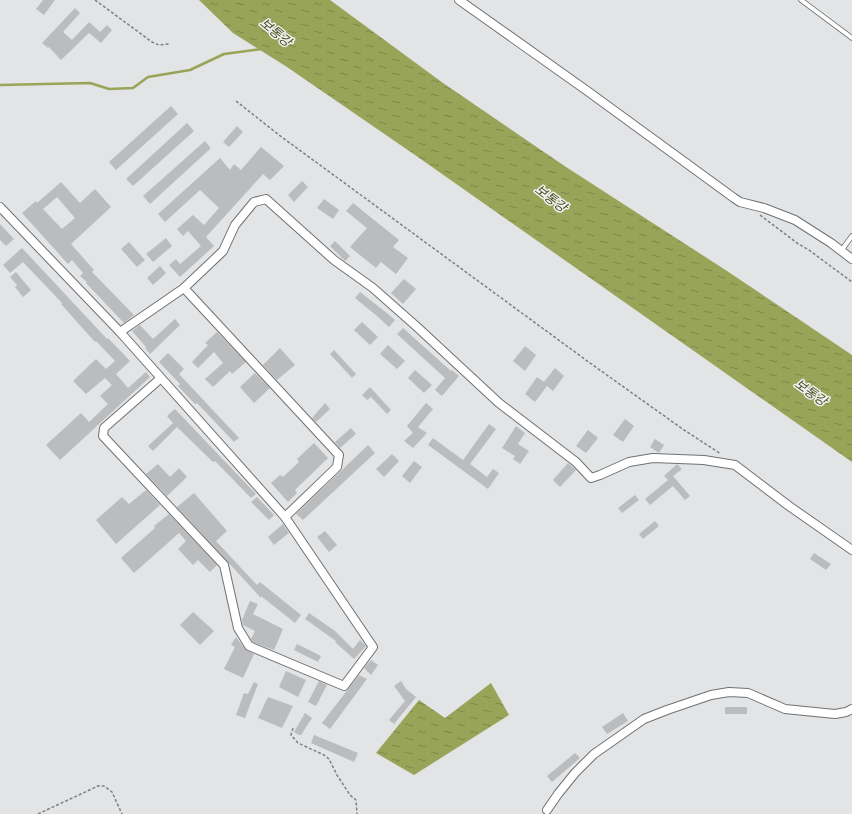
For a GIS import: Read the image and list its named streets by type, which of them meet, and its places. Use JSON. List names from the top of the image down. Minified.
{"water":["보통강"]}
